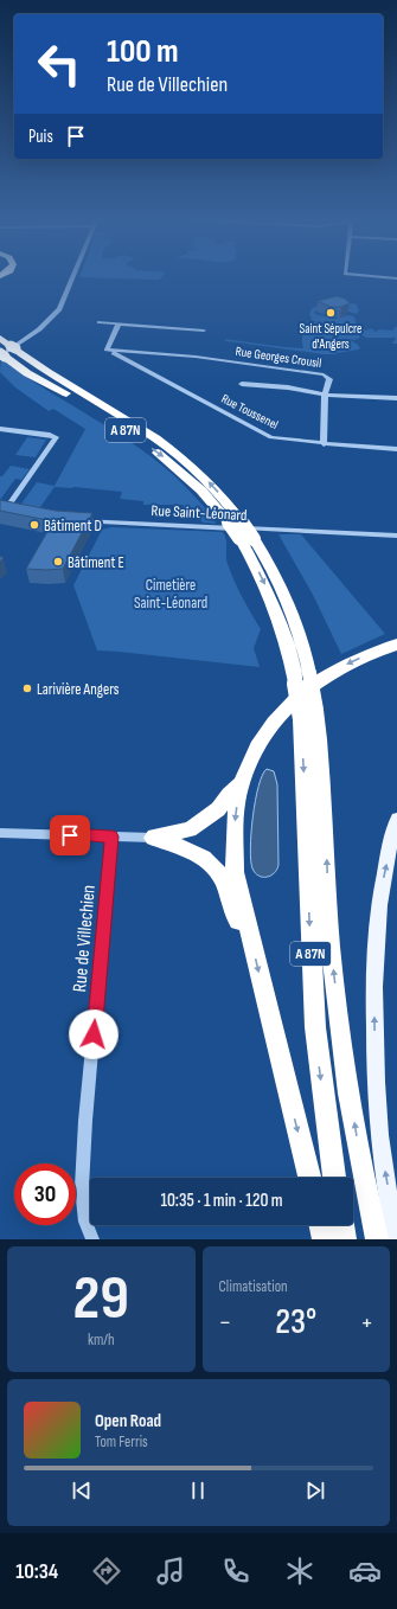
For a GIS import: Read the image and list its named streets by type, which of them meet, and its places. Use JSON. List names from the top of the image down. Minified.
{"streets":{"highway":["A 87N"],"street":["Rue Georges Crousil","Rue Toussenel","Rue Saint-Léonard","Rue de Villechien"]},"crossings":[["Rue Georges Crousil","Rue Toussenel"]],"parks":["Cimetière Saint-Léonard"],"places":["Saint Sépulcre d'Angers","Bâtiment D","Bâtiment E","Larivière Angers"],"page":{"turn":["100 m","Rue de Villechien"],"then":"Puis","limit":"30","trip":"10:35 · 1 min · 120 m","tile":[["29","km/h"],"Climatisation"],"heat":["−","23°","+"],"song":["Open Road","Tom Ferris"],"tabs":"10:34"}}
